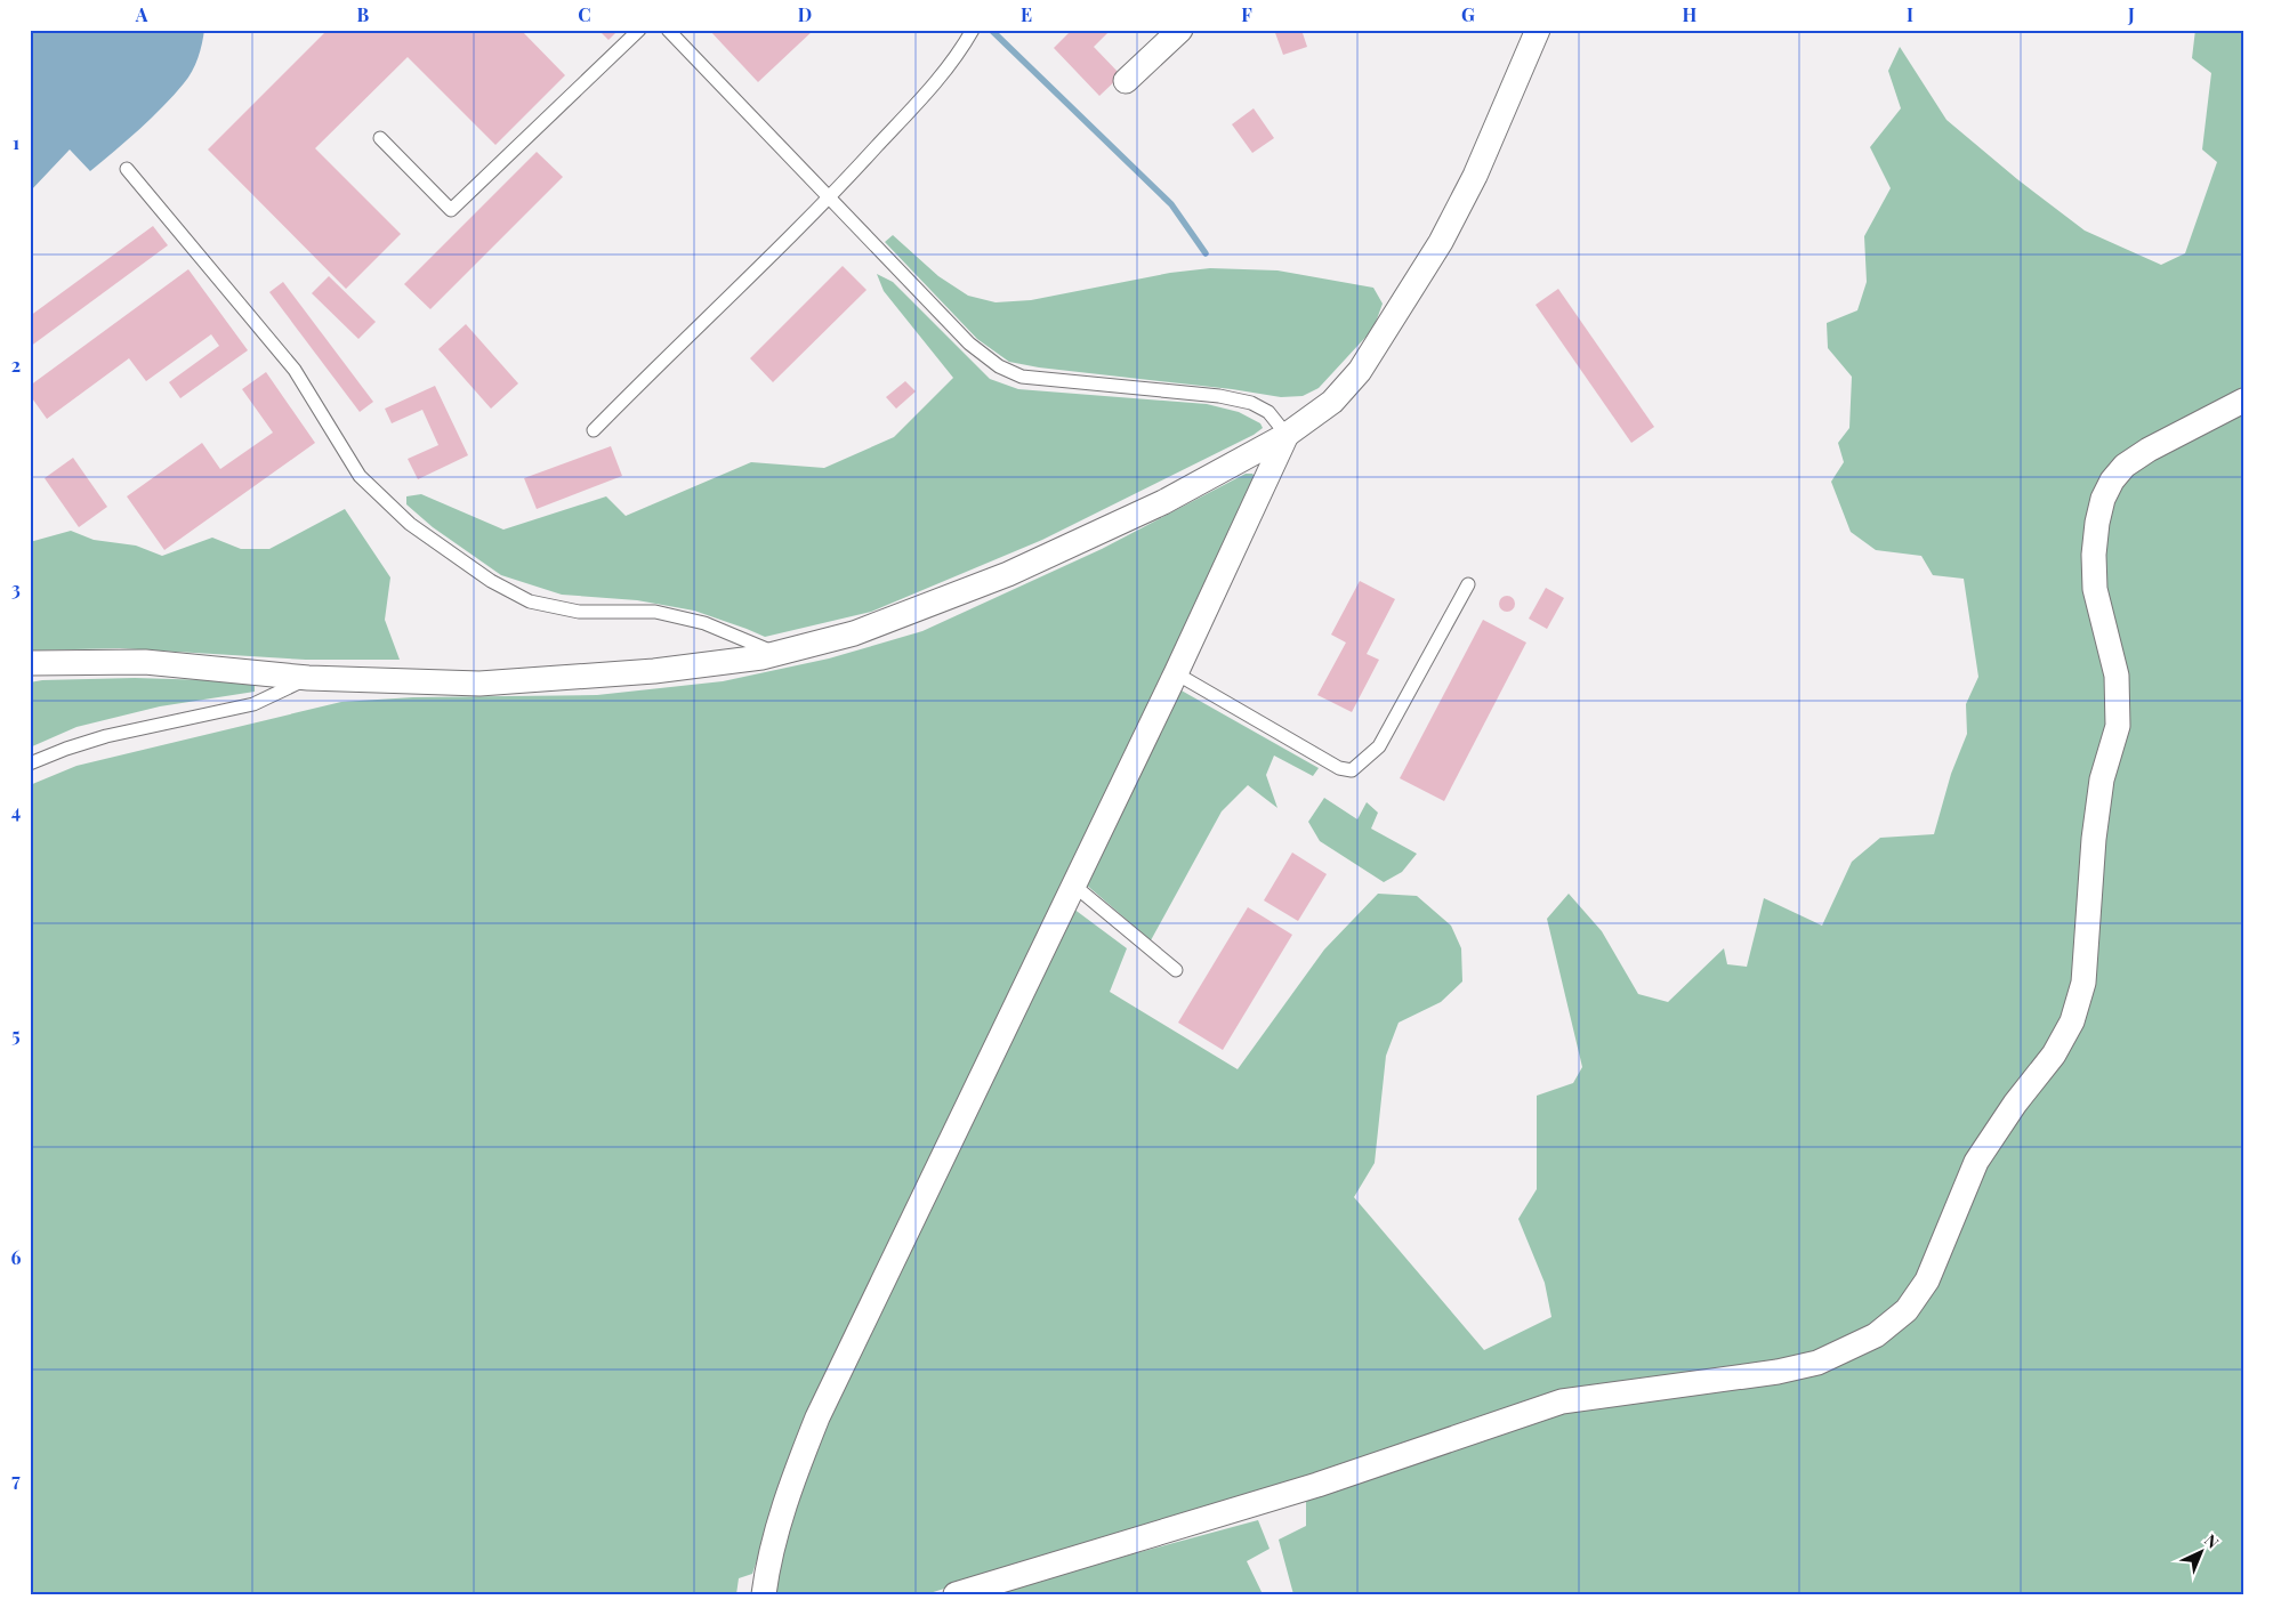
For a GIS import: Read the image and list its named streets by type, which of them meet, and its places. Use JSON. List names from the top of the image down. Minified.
{"north":"top right","grid":{"columns":["A","B","C","D","E","F","G","H","I","J"],"rows":["1","2","3","4","5","6","7"]}}
